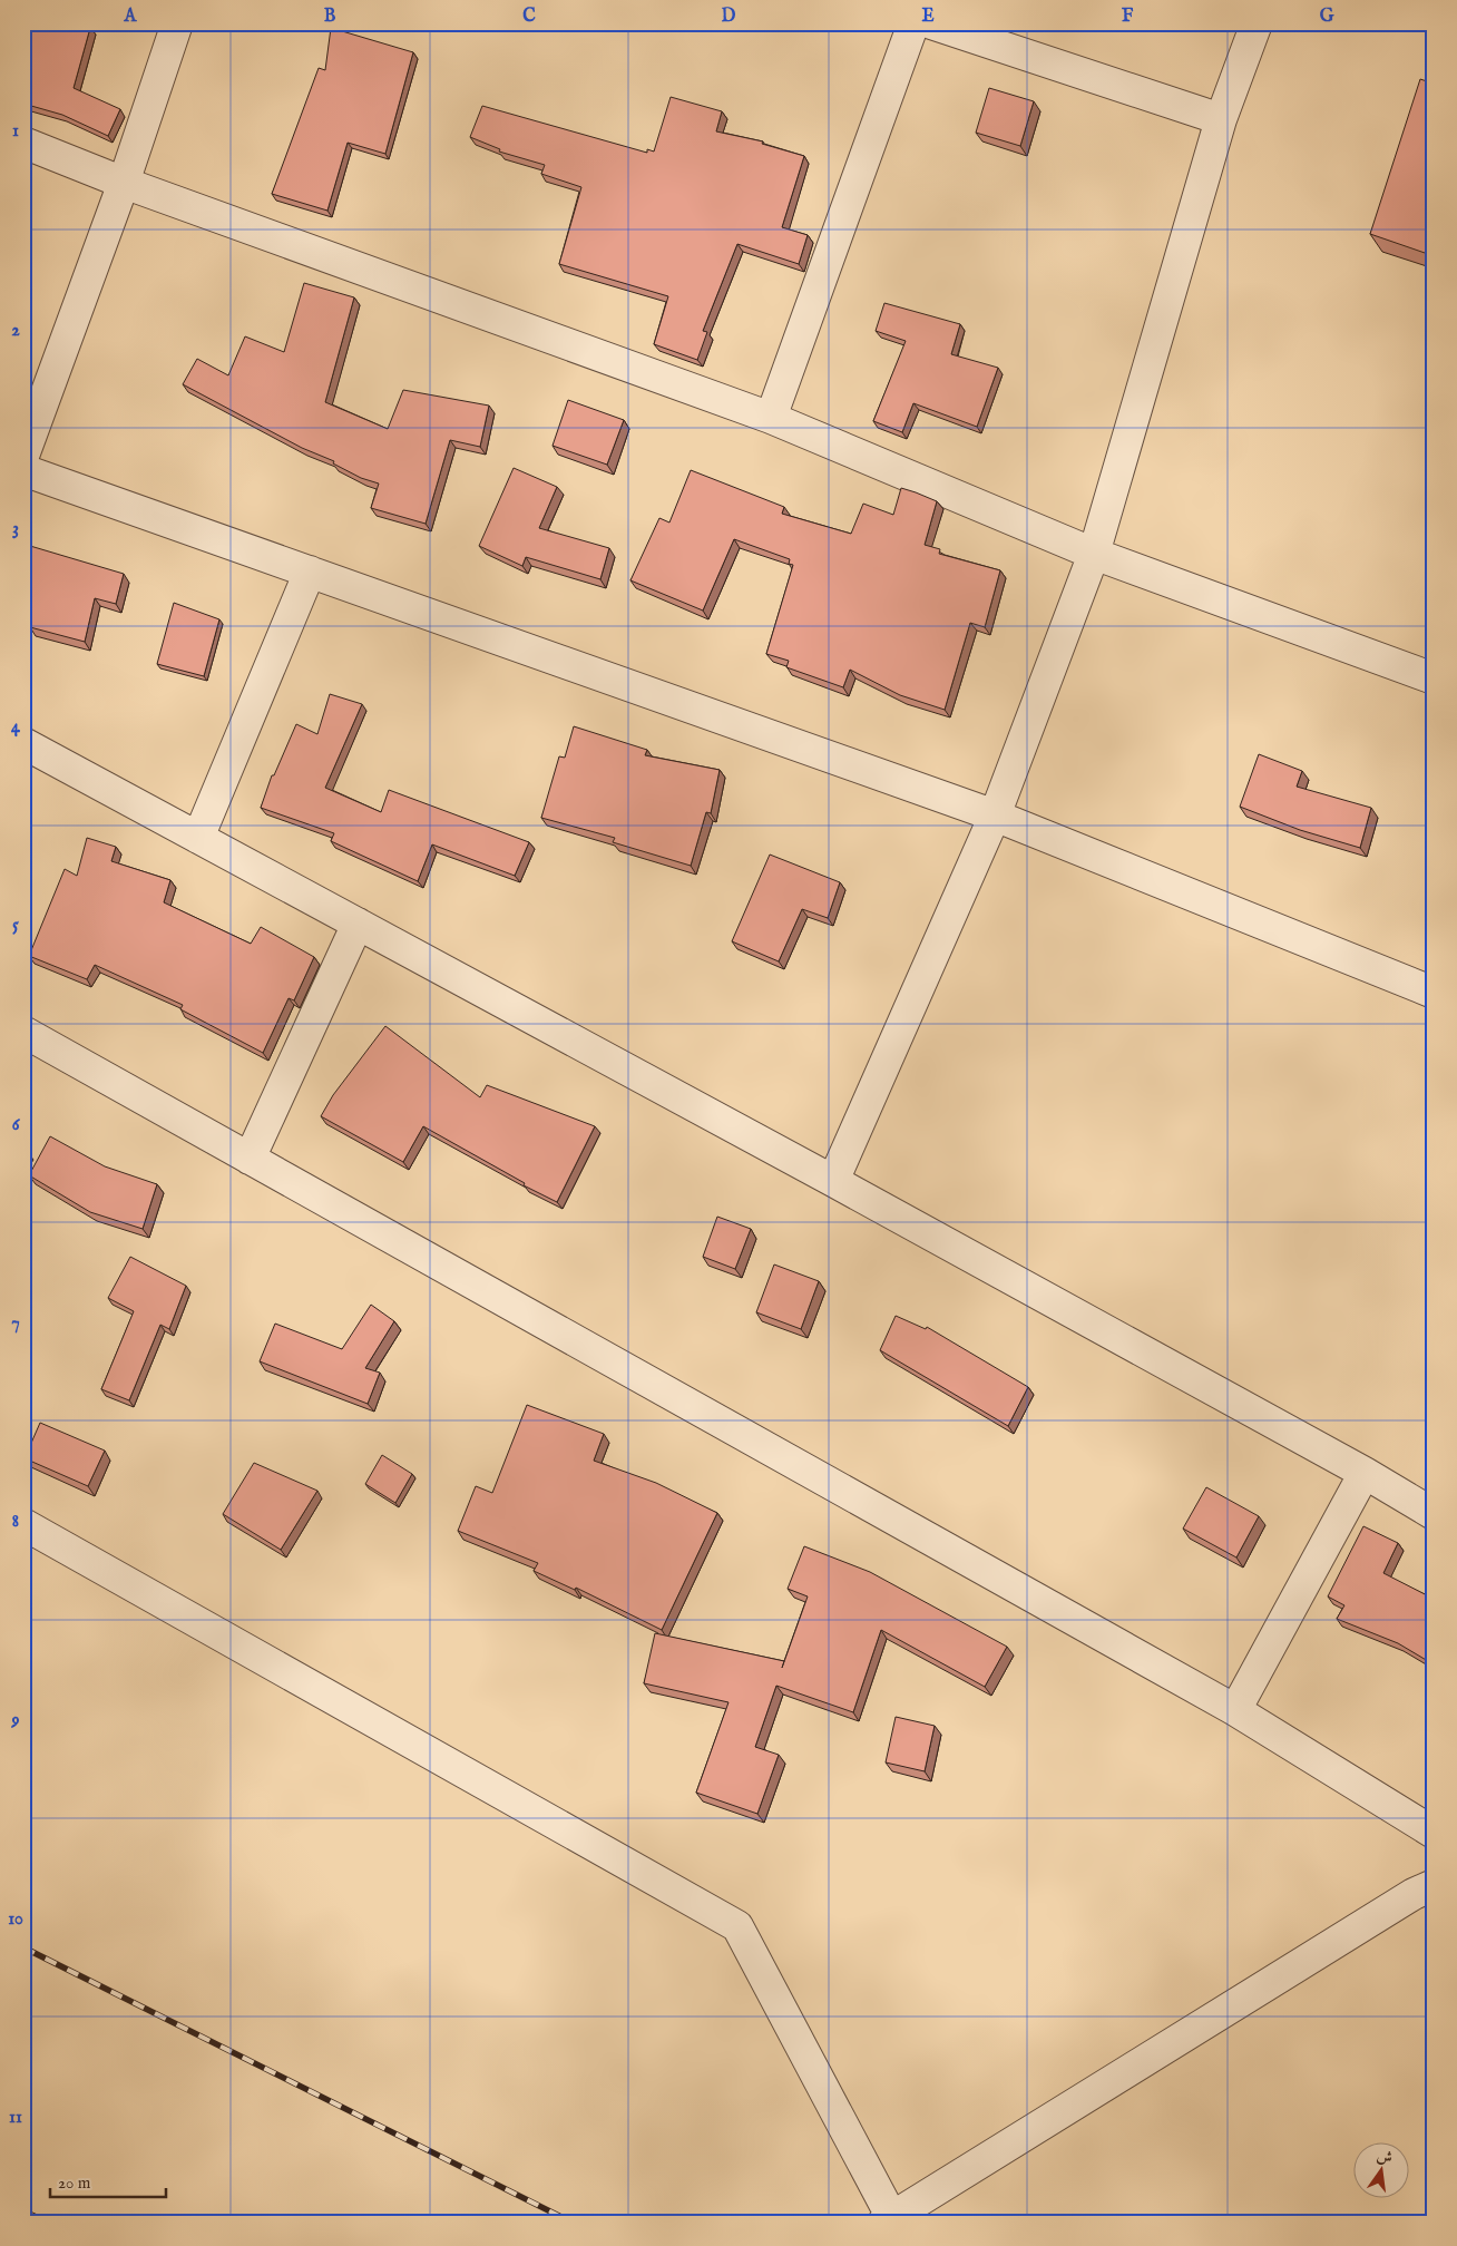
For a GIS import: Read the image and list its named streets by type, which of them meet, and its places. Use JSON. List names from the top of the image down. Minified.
{"scale_bar":"20 m","north":"top","grid":{"columns":["A","B","C","D","E","F","G"],"rows":["1","2","3","4","5","6","7","8","9","10","11"]}}
